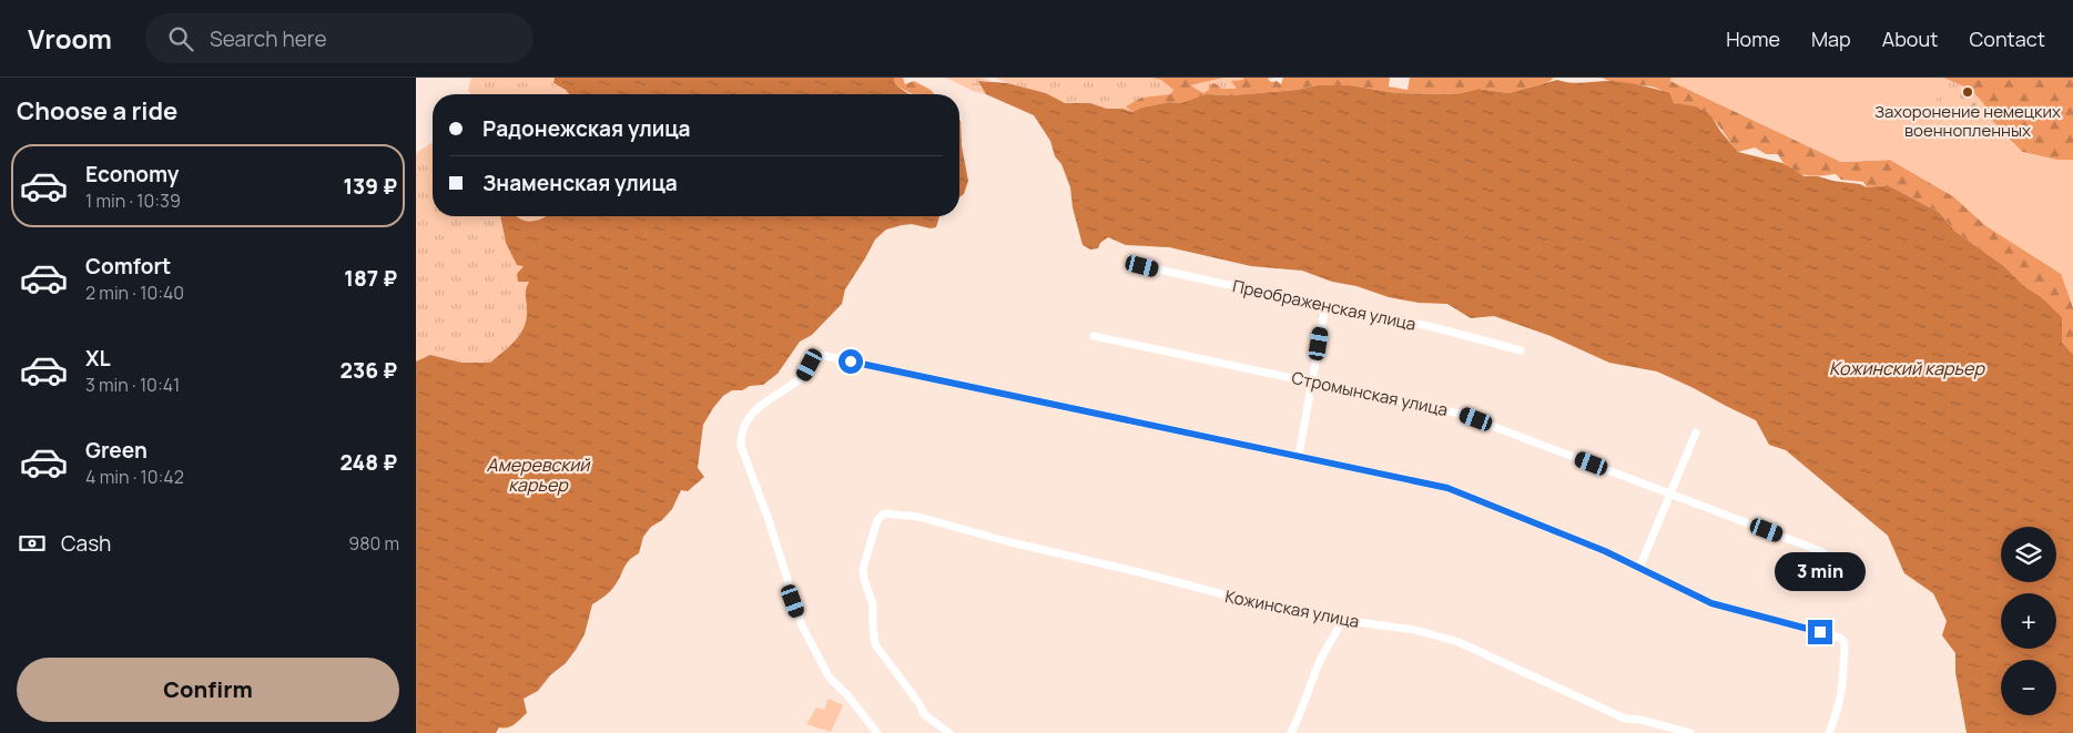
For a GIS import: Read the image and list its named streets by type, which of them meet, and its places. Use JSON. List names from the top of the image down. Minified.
{"streets":{"street":["Преображенская улица","Стромынская улица","Кожинская улица"]},"water":["Кожинский карьер","Амеревский карьер"],"places":["Захоронение немецких военнопленных"],"page":{"header":"Vroom","search":"Search here","nav":["Home","Map","About","Contact"],"heading":"Choose a ride","banner":["Радонежская улица","Знаменская улица"],"list":[{"name":"Economy","note":"1 min · 10:39","value":"139 ₽"},{"name":"Comfort","note":"2 min · 10:40","value":"187 ₽"},{"name":"XL","note":"3 min · 10:41","value":"236 ₽"},{"name":"Green","note":"4 min · 10:42","value":"248 ₽"}],"pay":["Cash","980 m"],"map_buttons":["+","−"],"bubble":"3 min","buttons":"Confirm"}}
